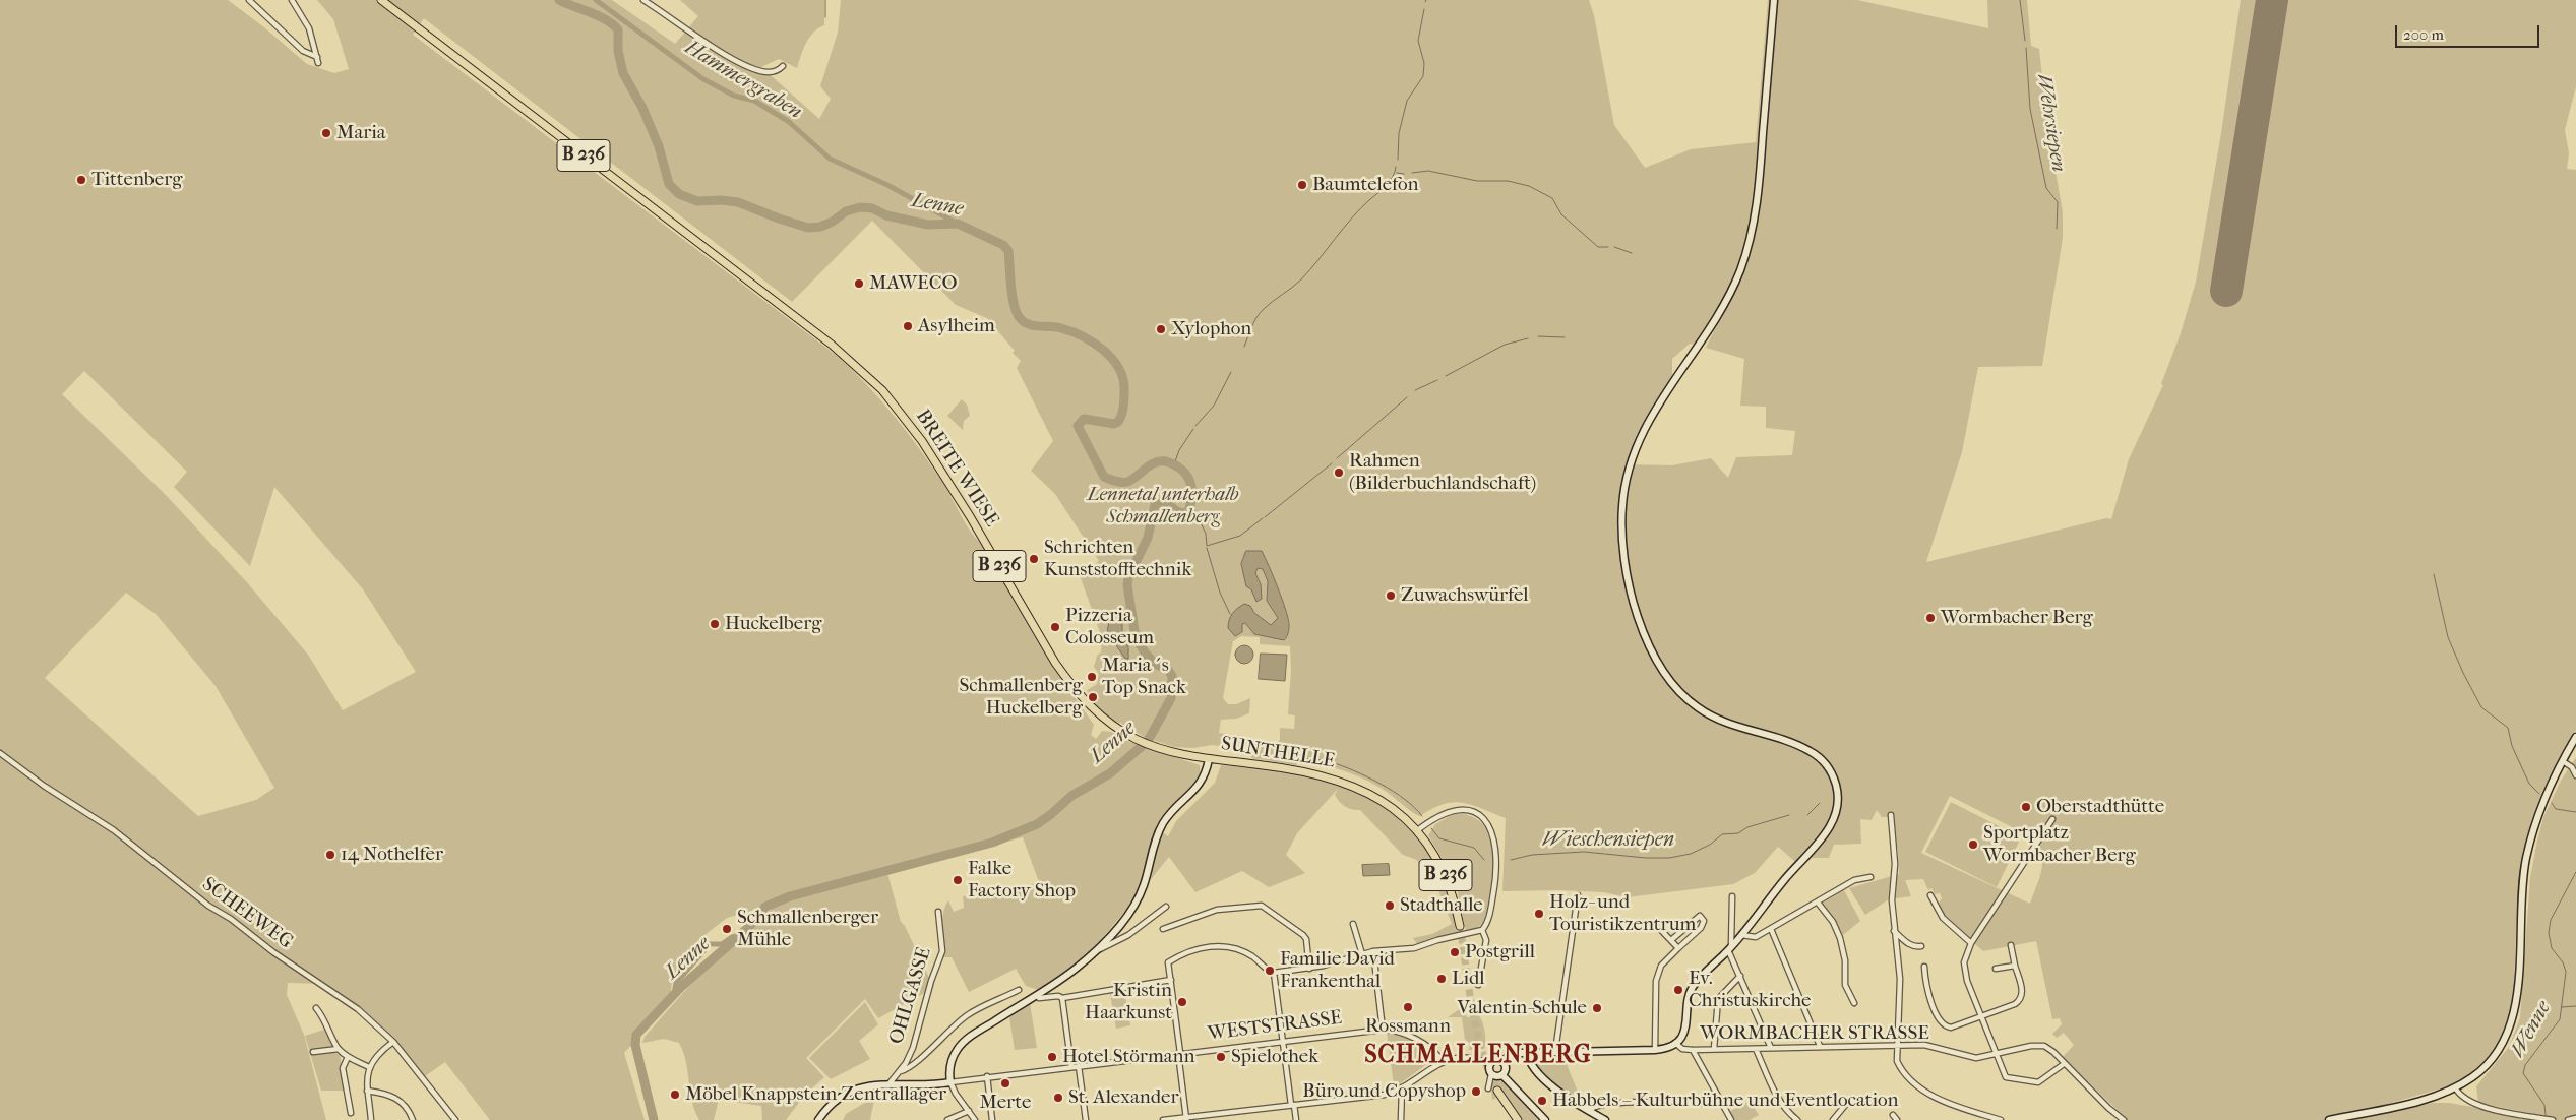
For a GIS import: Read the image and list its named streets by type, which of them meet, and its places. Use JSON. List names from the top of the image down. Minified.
{"streets":{"main road":["B 236","BREITE WIESE","SUNTHELLE","WORMBACHER STRASSE"],"street":["SCHEEWEG","OHLGASSE","WESTSTRASSE"]},"crossings":[["B 236","SUNTHELLE"],["BREITE WIESE","SUNTHELLE"]],"districts":["SCHMALLENBERG"],"water":["Hammergraben","Wehrsiepen","Lenne","Wieschensiepen","Wenne"],"parks":["Lennetal unterhalb Schmallenberg"],"places":["Maria","Tittenberg","Baumtelefon","MAWECO","Asylheim","Xylophon","Rahmen (Bilderbuchlandschaft)","Schrichten Kunststofftechnik","Zuwachswürfel","Wormbacher Berg","Huckelberg","Pizzeria Colosseum","Maria´s Top Snack","Schmallenberg Huckelberg","Oberstadthütte","Sportplatz Wormbacher Berg","14 Nothelfer","Falke Factory Shop","Stadthalle","Holz- und Touristikzentrum","Schmallenberger Mühle","Postgrill","Familie David Frankenthal","Lidl","Ev. Christuskirche","Kristin Haarkunst","Rossmann","Valentin-Schule","Hotel Störmann","Spielothek","Merte","Büro und Copyshop","Möbel Knappstein Zentrallager","St. Alexander","Habbels – Kulturbühne und Eventlocation"],"scale_bar":"200 m"}
